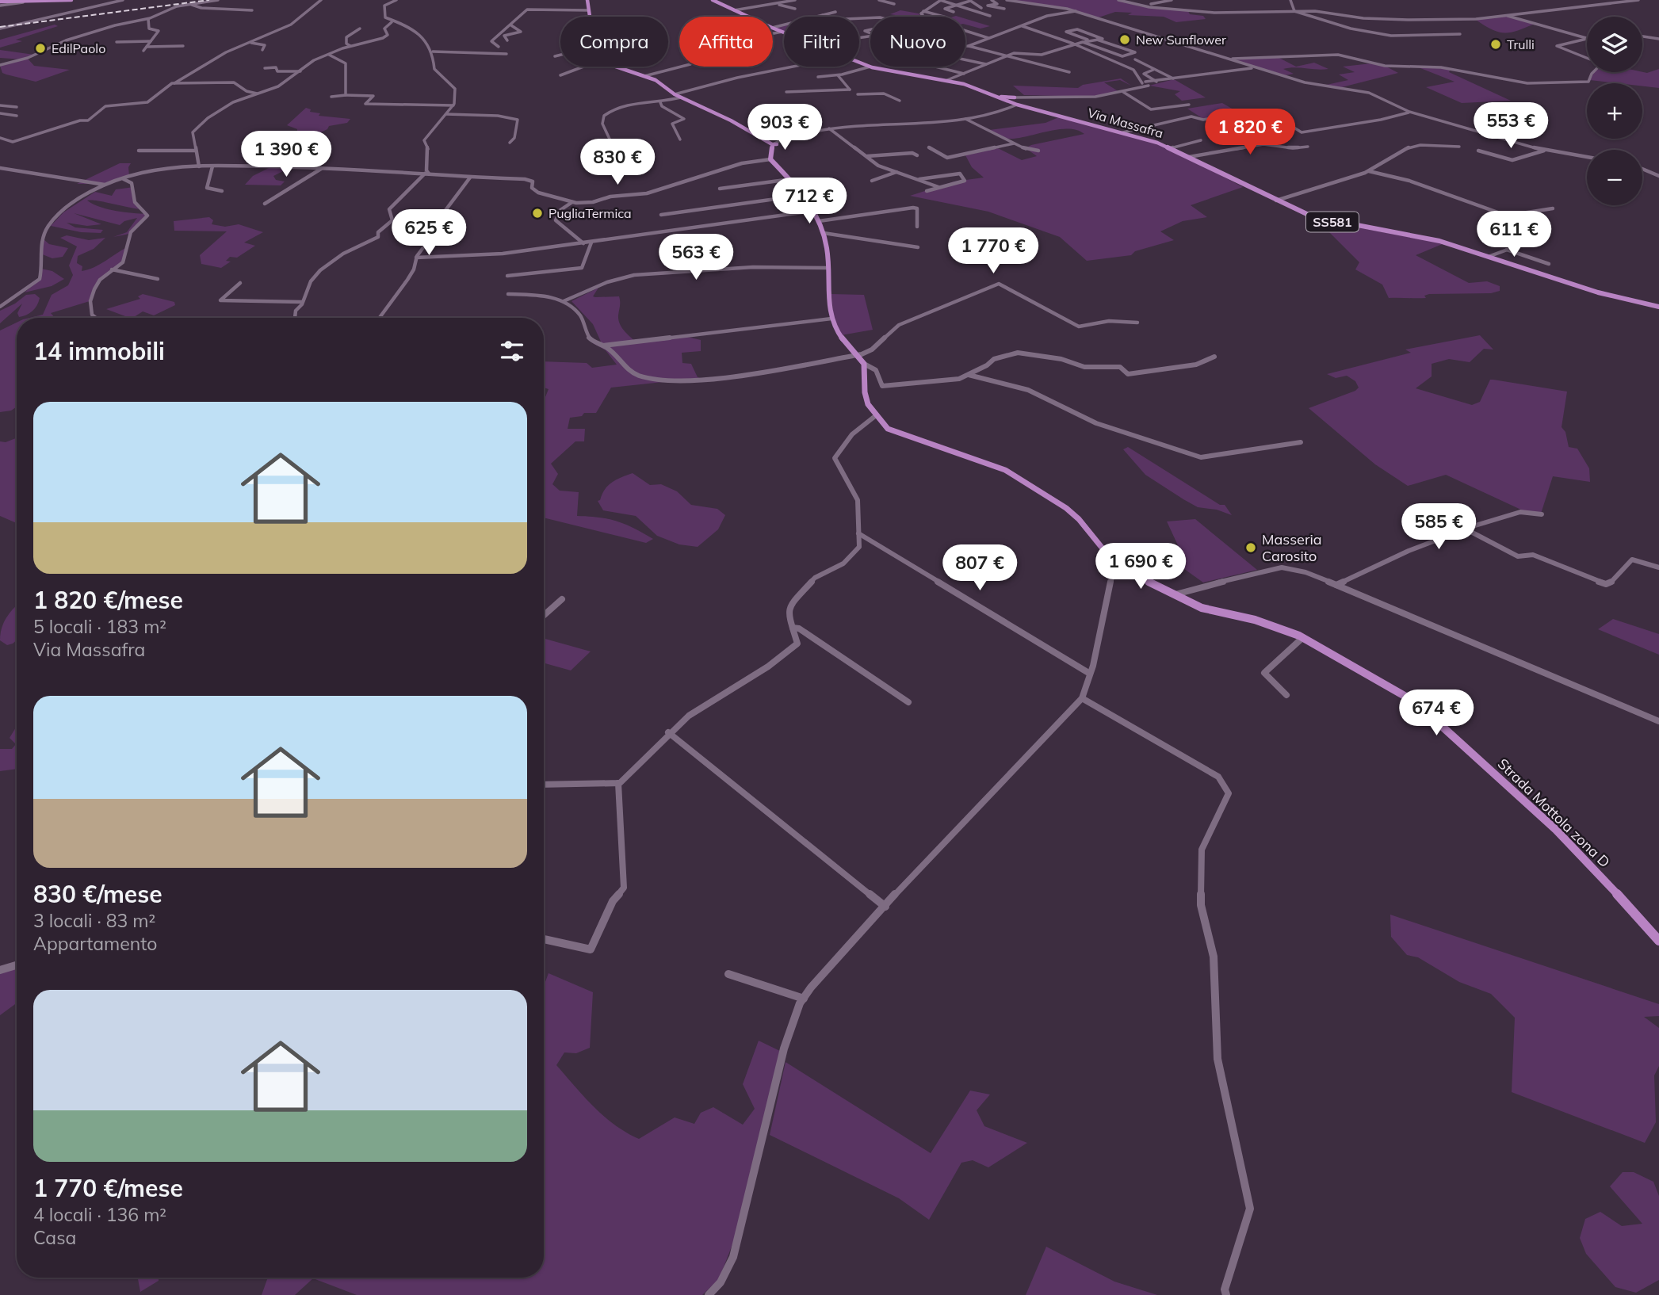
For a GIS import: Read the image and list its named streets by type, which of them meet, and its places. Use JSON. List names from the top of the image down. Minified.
{"streets":{"main road":["Via Massafra","SS581","Strada Mottola zona D"]},"places":["New Sunflower","Trulli","EdilPaolo","PugliaTermica","Masseria Carosito"],"page":{"map_buttons":["+","−"],"chip":["Compra","Affitta","Filtri","Nuovo"],"price":["553 €","903 €","1 820 €","1 390 €","830 €","712 €","625 €","611 €","1 770 €","563 €","585 €","1 690 €","807 €","674 €"],"heading":"14 immobili","list":[{"name":"1 820 €/mese","note":"5 locali · 183 m² · Via Massafra"},{"name":"830 €/mese","note":"3 locali · 83 m² · Appartamento"},{"name":"1 770 €/mese","note":"4 locali · 136 m² · Casa"}]}}
